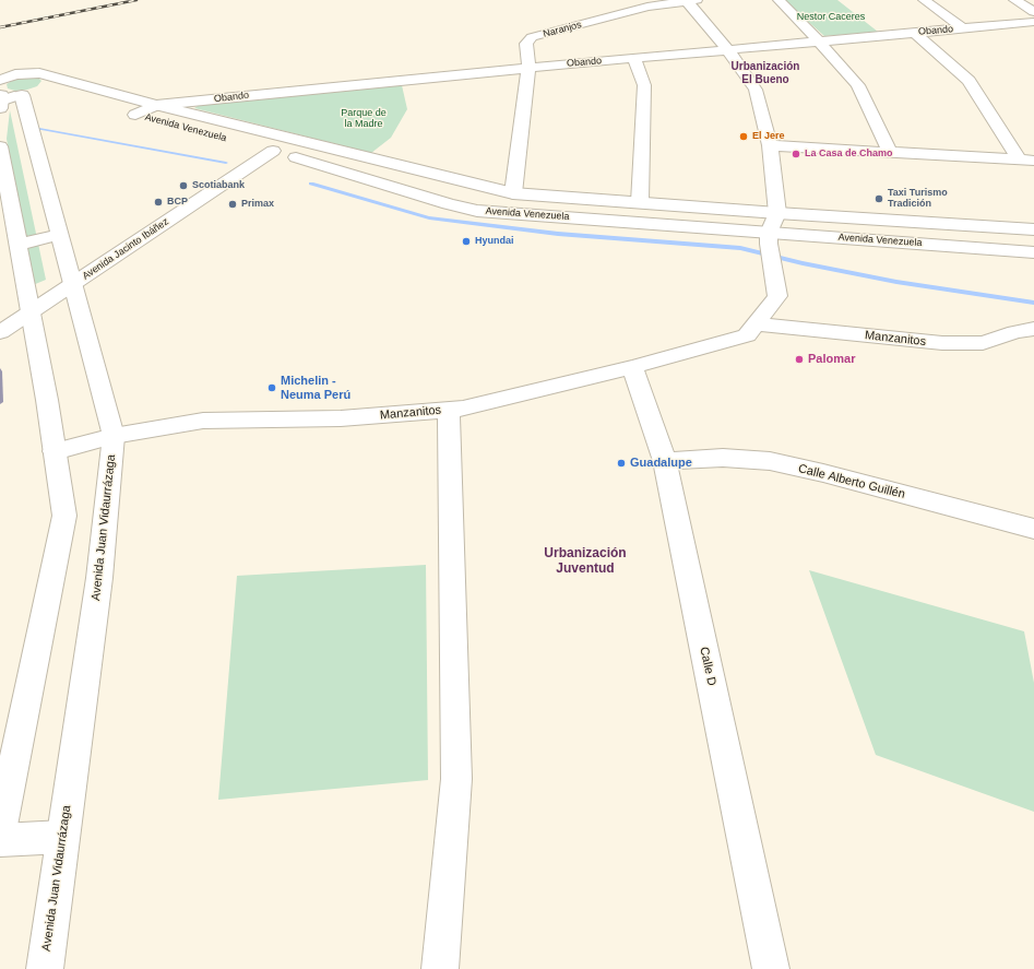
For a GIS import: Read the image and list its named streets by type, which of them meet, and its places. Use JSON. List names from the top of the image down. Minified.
{"streets":{"street":["Naranjos","Obando","Avenida Venezuela","Avenida Jacinto Ibáñez","Manzanitos","Calle Alberto Guillén","Avenida Juan Vidaurrázaga","Calle D"]},"crossings":[["Naranjos","Obando"],["Naranjos","Avenida Venezuela"],["Obando","Avenida Venezuela"],["Avenida Venezuela","Avenida Jacinto Ibáñez"],["Avenida Venezuela","Manzanitos"],["Avenida Venezuela","Avenida Juan Vidaurrázaga"],["Avenida Jacinto Ibáñez","Avenida Juan Vidaurrázaga"],["Manzanitos","Avenida Juan Vidaurrázaga"],["Manzanitos","Calle D"],["Calle Alberto Guillén","Calle D"]],"districts":["Urbanización El Bueno","Urbanización Juventud"],"parks":["Nestor Caceres","Parque de la Madre"],"places":["El Jere","La Casa de Chamo","Scotiabank","Taxi Turismo Tradición","BCP","Primax","Hyundai","Palomar","Michelin - Neuma Perú","Guadalupe"]}
